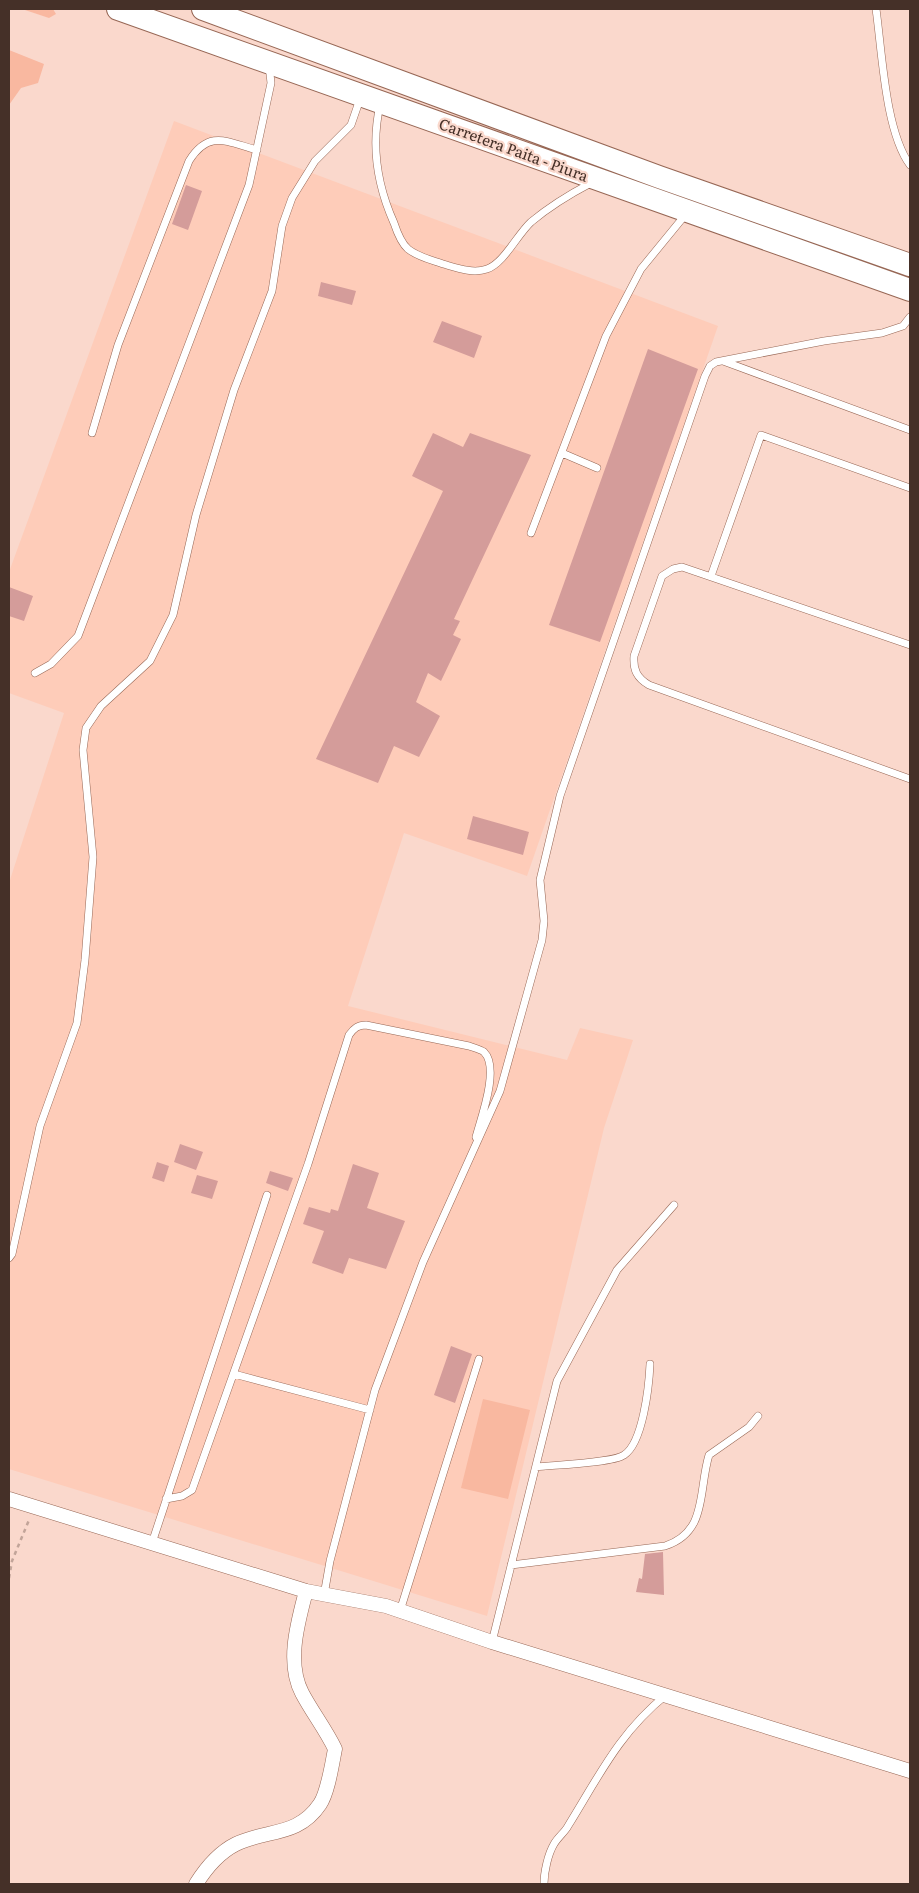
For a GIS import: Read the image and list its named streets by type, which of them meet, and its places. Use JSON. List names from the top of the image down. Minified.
{"streets":{"highway":["Carretera Paita - Piura"]}}
